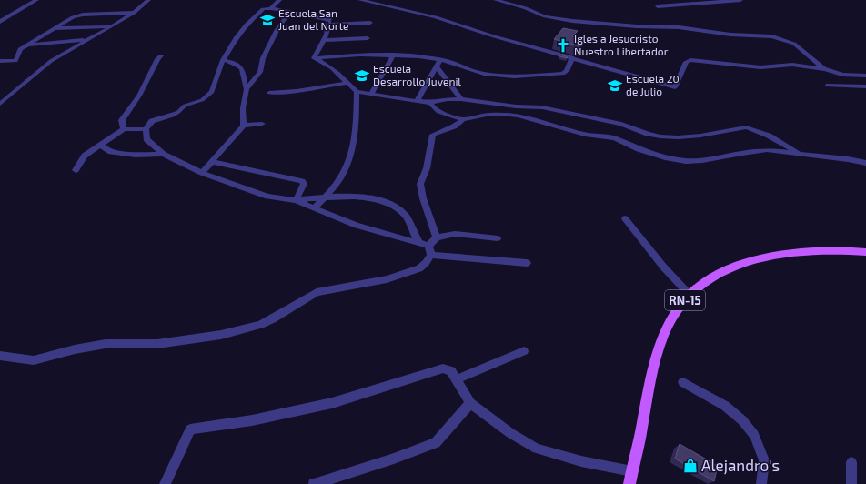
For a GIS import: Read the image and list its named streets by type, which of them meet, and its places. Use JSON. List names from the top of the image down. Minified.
{"streets":{"main road":["RN-15"]},"places":{"school or university":["Escuela San Juan del Norte","Escuela Desarrollo Juvenil","Escuela 20 de Julio"],"church":["Iglesia Jesucristo Nuestro Libertador"],"shop":["Alejandro's"]}}
